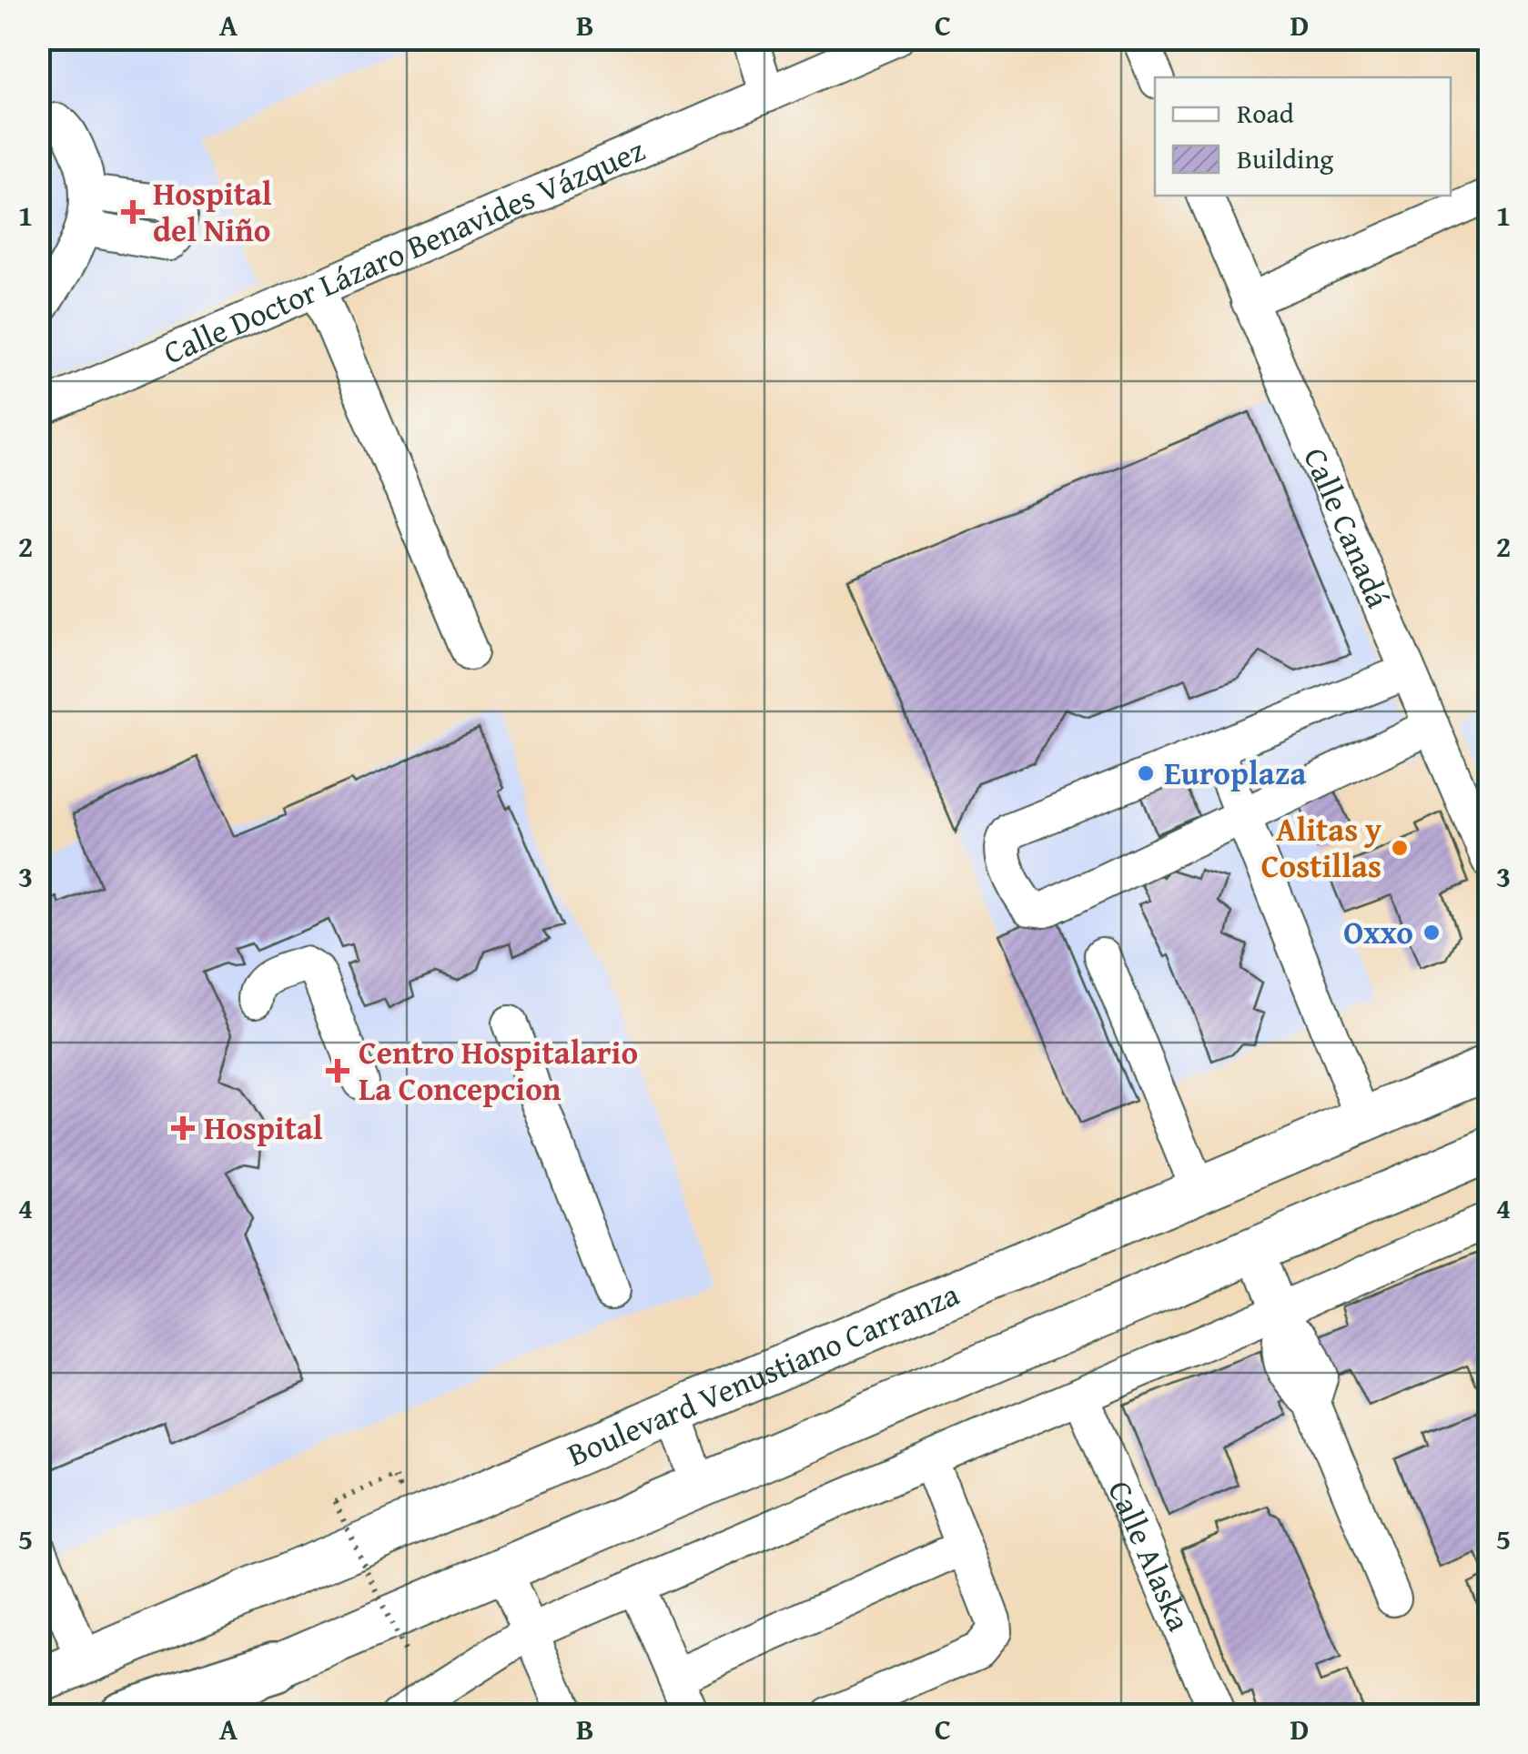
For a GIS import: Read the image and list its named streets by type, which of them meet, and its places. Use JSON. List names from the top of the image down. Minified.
{"streets":{"main road":["Boulevard Venustiano Carranza"],"street":["Calle Doctor Lázaro Benavides Vázquez","Calle Canadá","Calle Alaska"]},"places":{"health":["Hospital del Niño","Centro Hospitalario La Concepcion","Hospital"],"other":["Europlaza","Alitas y Costillas","Oxxo"]},"legend":["Road","Building"],"grid":{"columns":["A","B","C","D"],"rows":["1","2","3","4","5"]}}
